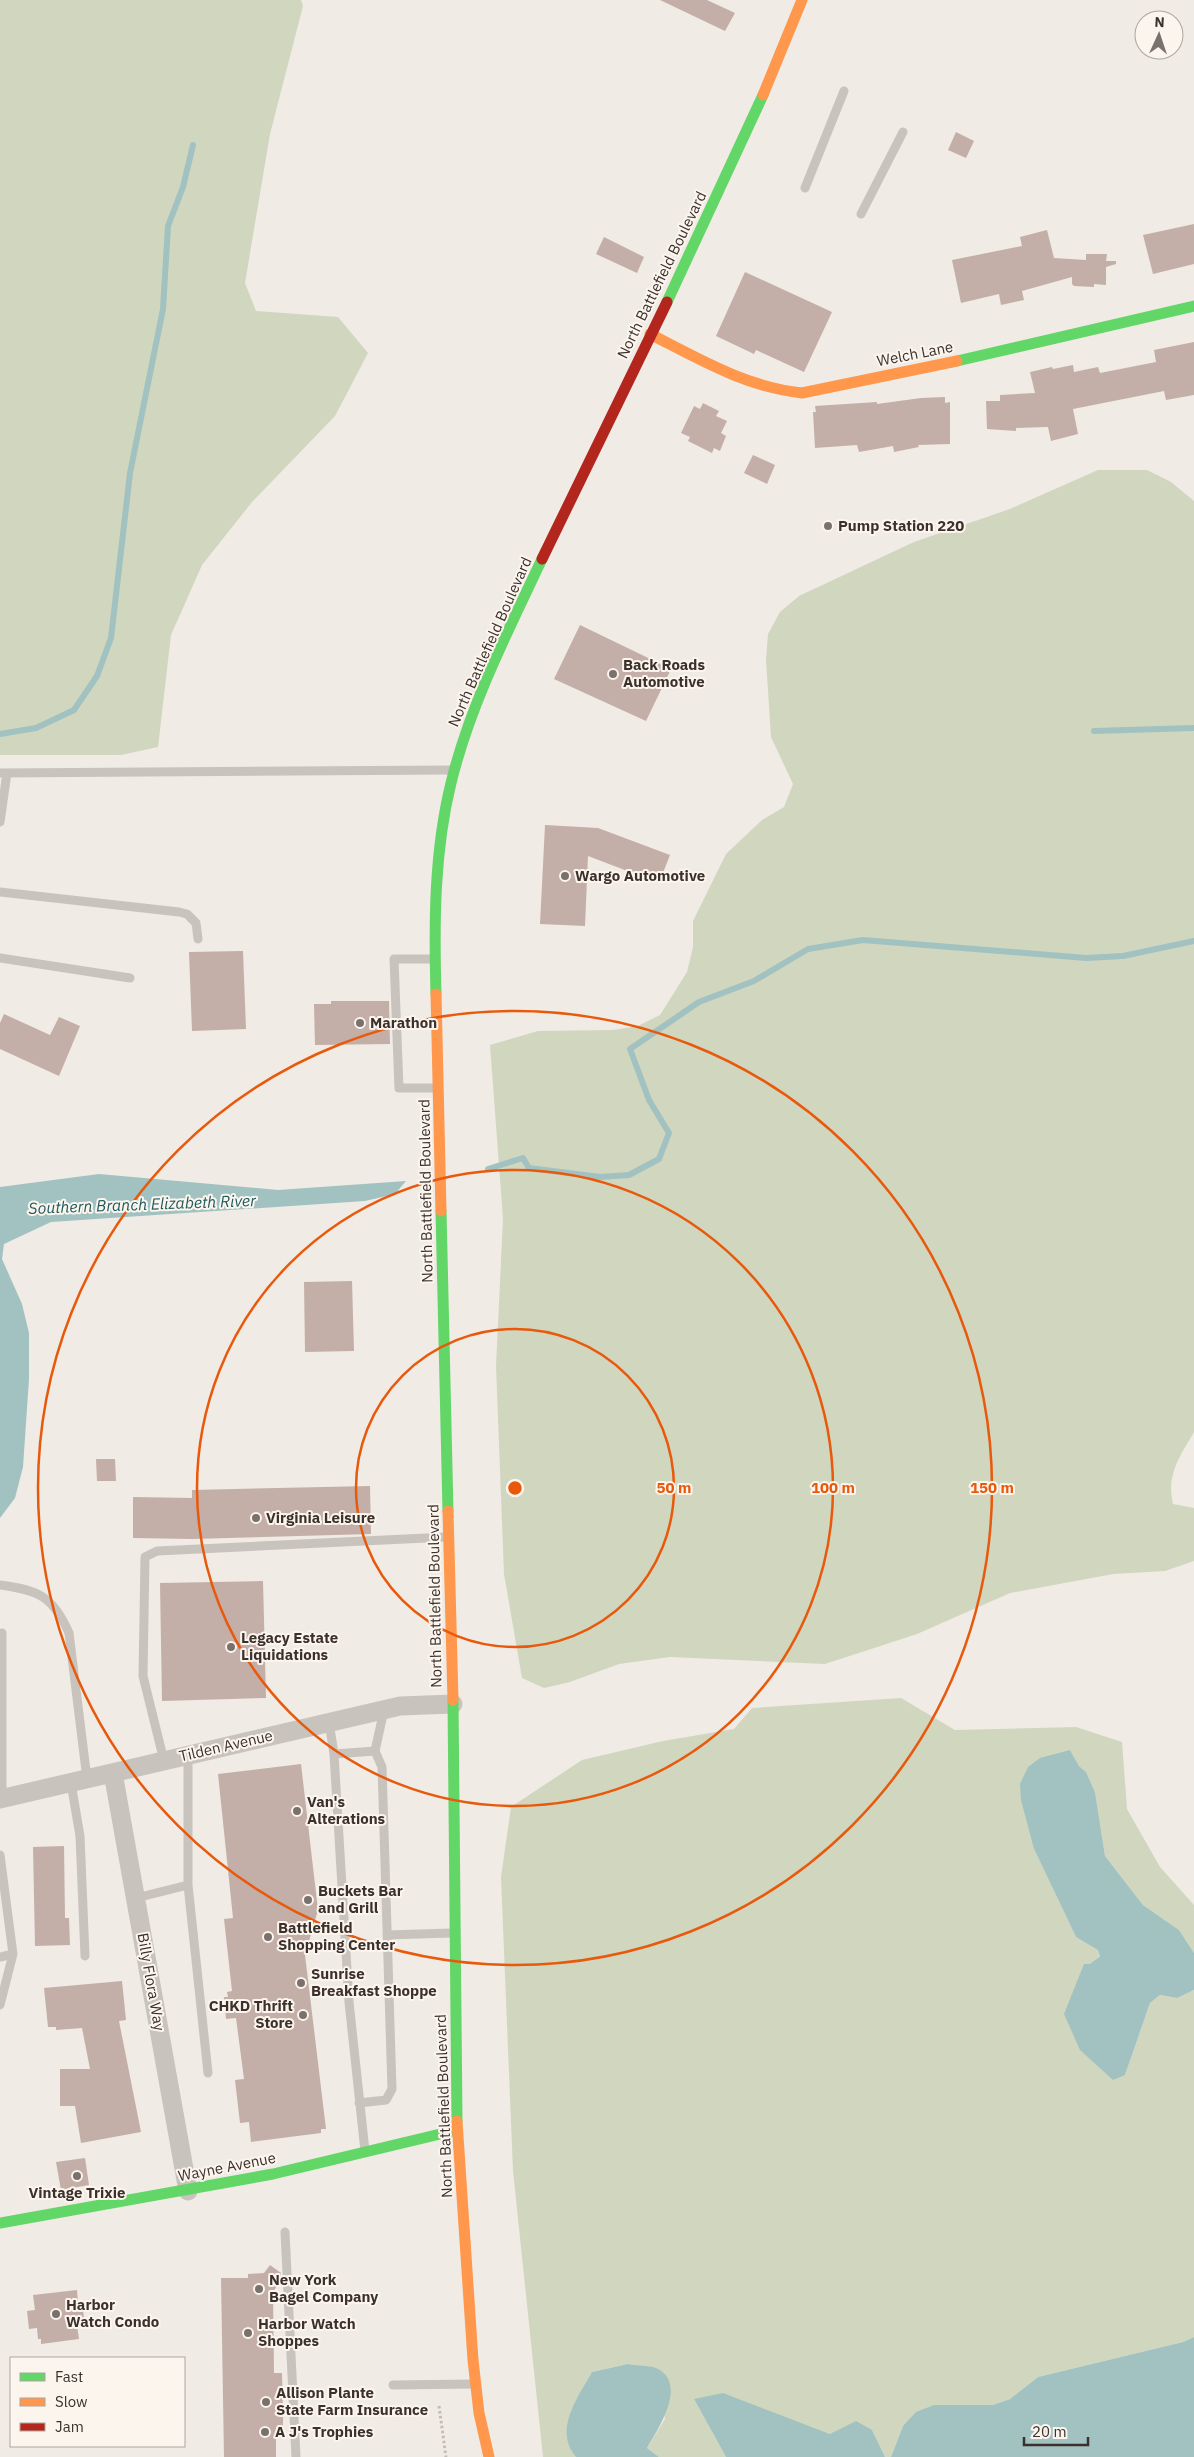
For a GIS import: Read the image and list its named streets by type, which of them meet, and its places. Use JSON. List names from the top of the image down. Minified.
{"streets":{"main road":["North Battlefield Boulevard","Welch Lane","Wayne Avenue"],"street":["Tilden Avenue","Billy Flora Way"]},"crossings":[["North Battlefield Boulevard","Welch Lane"],["North Battlefield Boulevard","Tilden Avenue"],["North Battlefield Boulevard","Wayne Avenue"],["Tilden Avenue","Billy Flora Way"],["Billy Flora Way","Wayne Avenue"]],"water":["Southern Branch Elizabeth River"],"places":["Pump Station 220","Back Roads Automotive","Wargo Automotive","Marathon","Virginia Leisure","Legacy Estate Liquidations","Van's Alterations","Buckets Bar and Grill","Battlefield Shopping Center","Sunrise Breakfast Shoppe","CHKD Thrift Store","Vintage Trixie","New York Bagel Company","Harbor Watch Condo","Harbor Watch Shoppes","Allison Plante State Farm Insurance","A J's Trophies"],"legend":["Fast","Slow","Jam"],"scale_bar":"20 m","north":"top","rings":["50 m","100 m","150 m"]}
